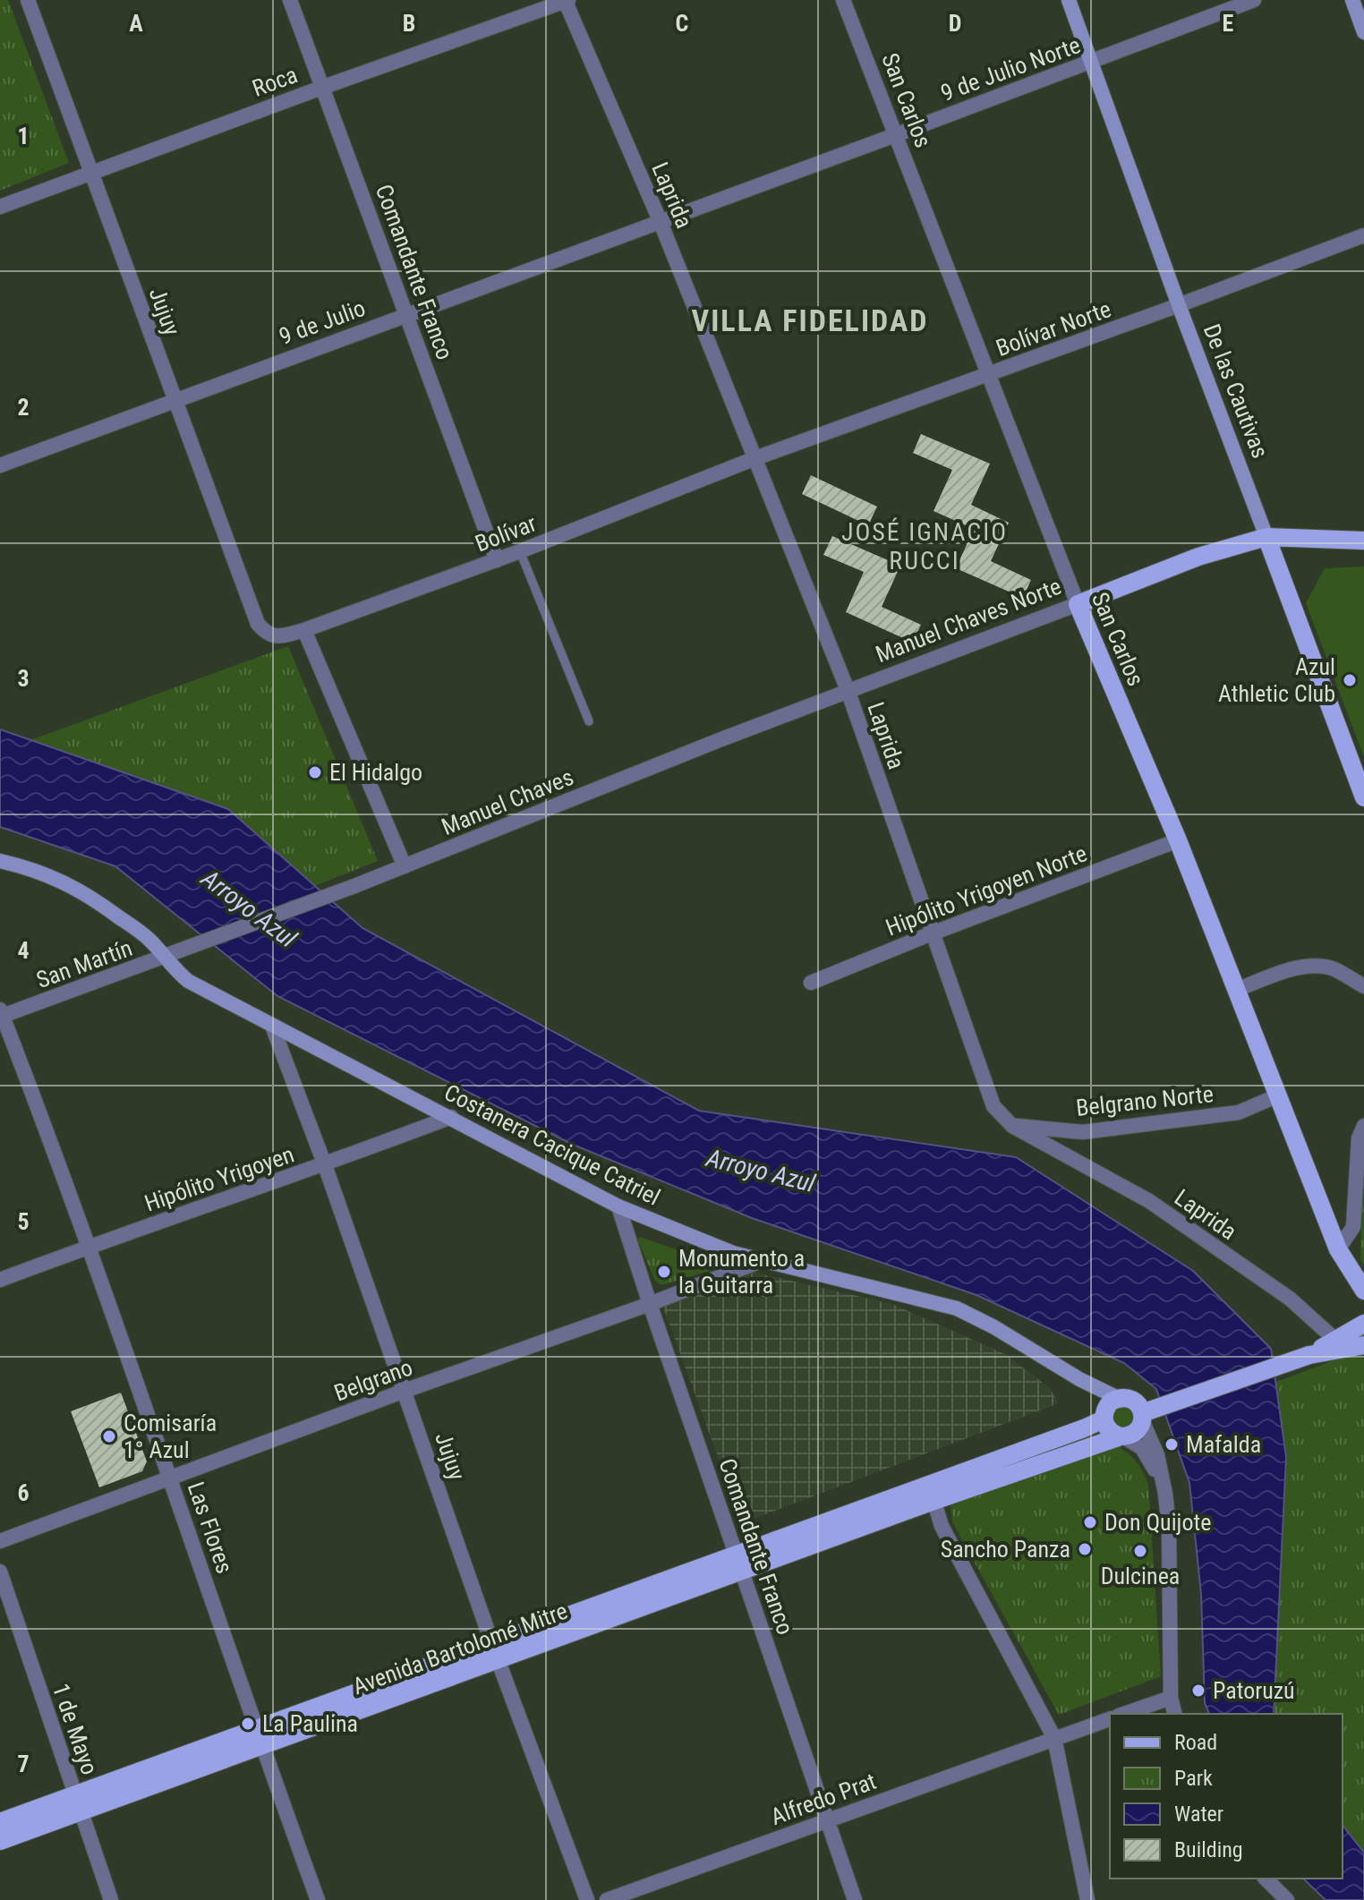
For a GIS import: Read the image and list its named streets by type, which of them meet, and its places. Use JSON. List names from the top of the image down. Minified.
{"streets":{"main road":["San Carlos","De las Cautivas","Manuel Chaves Norte","Costanera Cacique Catriel","Avenida Bartolomé Mitre"],"street":["9 de Julio Norte","Roca","Laprida","Comandante Franco","Jujuy","9 de Julio","Bolívar Norte","Bolívar","Manuel Chaves","Hipólito Yrigoyen Norte","San Martín","Belgrano Norte","Hipólito Yrigoyen","Belgrano","Las Flores","1 de Mayo","Alfredo Prat"]},"crossings":[["9 de Julio Norte","San Carlos"],["9 de Julio Norte","Laprida"],["9 de Julio Norte","9 de Julio"],["9 de Julio Norte","De las Cautivas"],["Roca","Laprida"],["Roca","Comandante Franco"],["Roca","Jujuy"],["San Carlos","Bolívar Norte"],["San Carlos","Manuel Chaves Norte"],["San Carlos","Hipólito Yrigoyen Norte"],["San Carlos","Belgrano Norte"],["Laprida","9 de Julio"],["Laprida","Bolívar Norte"],["Laprida","Bolívar"],["Laprida","Manuel Chaves Norte"],["Laprida","Manuel Chaves"],["Laprida","Hipólito Yrigoyen Norte"],["Laprida","Belgrano Norte"],["Comandante Franco","9 de Julio"],["Comandante Franco","Bolívar"],["Comandante Franco","Costanera Cacique Catriel"],["Comandante Franco","Belgrano"],["Comandante Franco","Avenida Bartolomé Mitre"],["Comandante Franco","Alfredo Prat"],["Jujuy","9 de Julio"],["Jujuy","Bolívar"],["Jujuy","Costanera Cacique Catriel"],["Jujuy","Hipólito Yrigoyen"],["Jujuy","Belgrano"],["Jujuy","Avenida Bartolomé Mitre"],["Bolívar Norte","De las Cautivas"],["Bolívar Norte","Bolívar"],["De las Cautivas","Manuel Chaves Norte"],["Manuel Chaves Norte","Manuel Chaves"],["Manuel Chaves","San Martín"],["San Martín","Costanera Cacique Catriel"],["San Martín","Las Flores"],["Costanera Cacique Catriel","Hipólito Yrigoyen"],["Costanera Cacique Catriel","Belgrano"],["Hipólito Yrigoyen","Las Flores"],["Belgrano","Las Flores"],["Las Flores","Avenida Bartolomé Mitre"],["Avenida Bartolomé Mitre","1 de Mayo"]],"districts":["VILLA FIDELIDAD","JOSÉ IGNACIO RUCCI"],"water":["Arroyo Azul"],"places":["Azul Athletic Club","El Hidalgo","Monumento a la Guitarra","Comisaría 1° Azul","Mafalda","Don Quijote","Sancho Panza","Dulcinea","Patoruzú","La Paulina"],"legend":["Road","Park","Water","Building"],"grid":{"columns":["A","B","C","D","E"],"rows":["1","2","3","4","5","6","7"]}}
